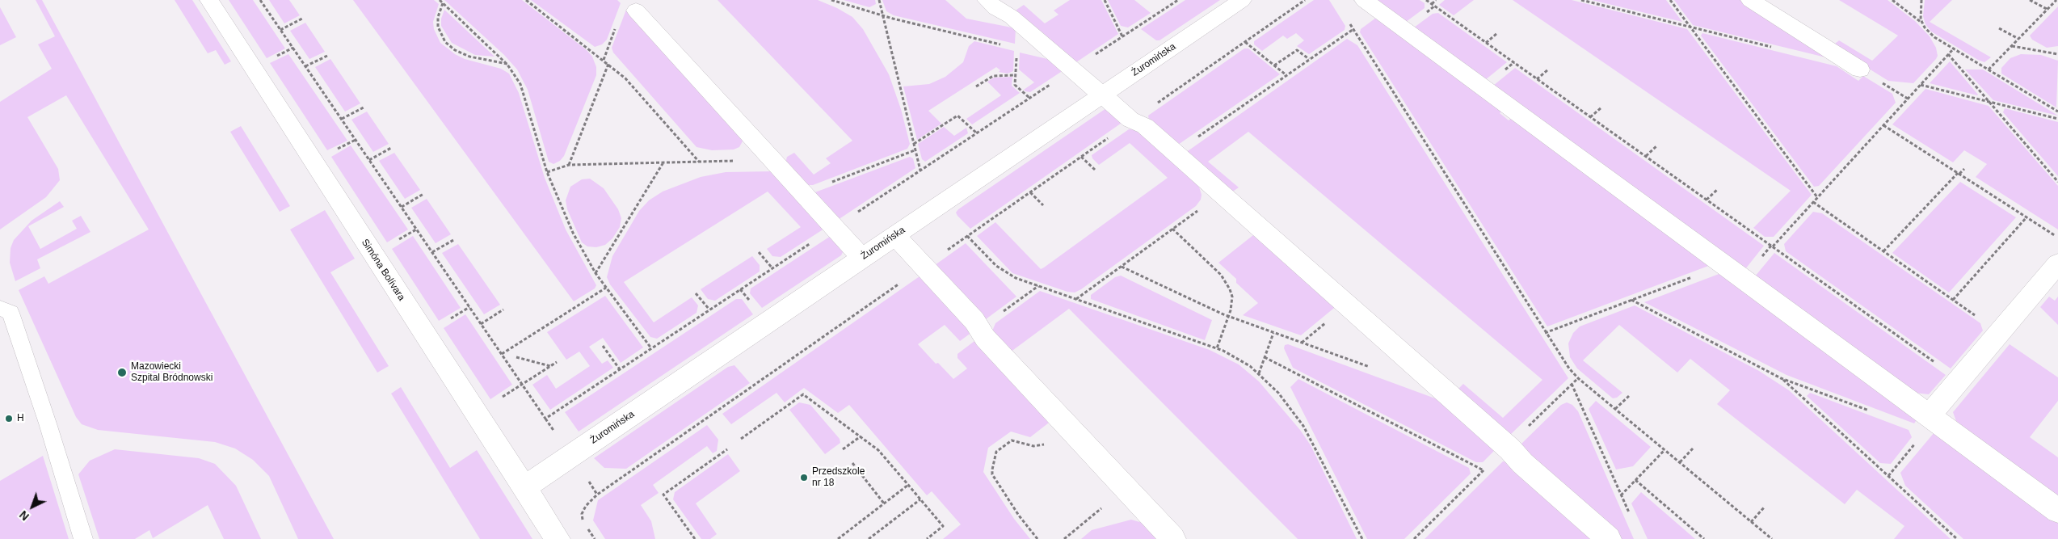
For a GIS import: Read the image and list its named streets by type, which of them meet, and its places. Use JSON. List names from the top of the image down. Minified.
{"streets":{"street":["Żuromińska","Simóna Bolívara"]},"crossings":[["Żuromińska","Simóna Bolívara"]],"places":["Mazowiecki Szpital Bródnowski","H","Przedszkole nr 18"],"north":"bottom left"}
